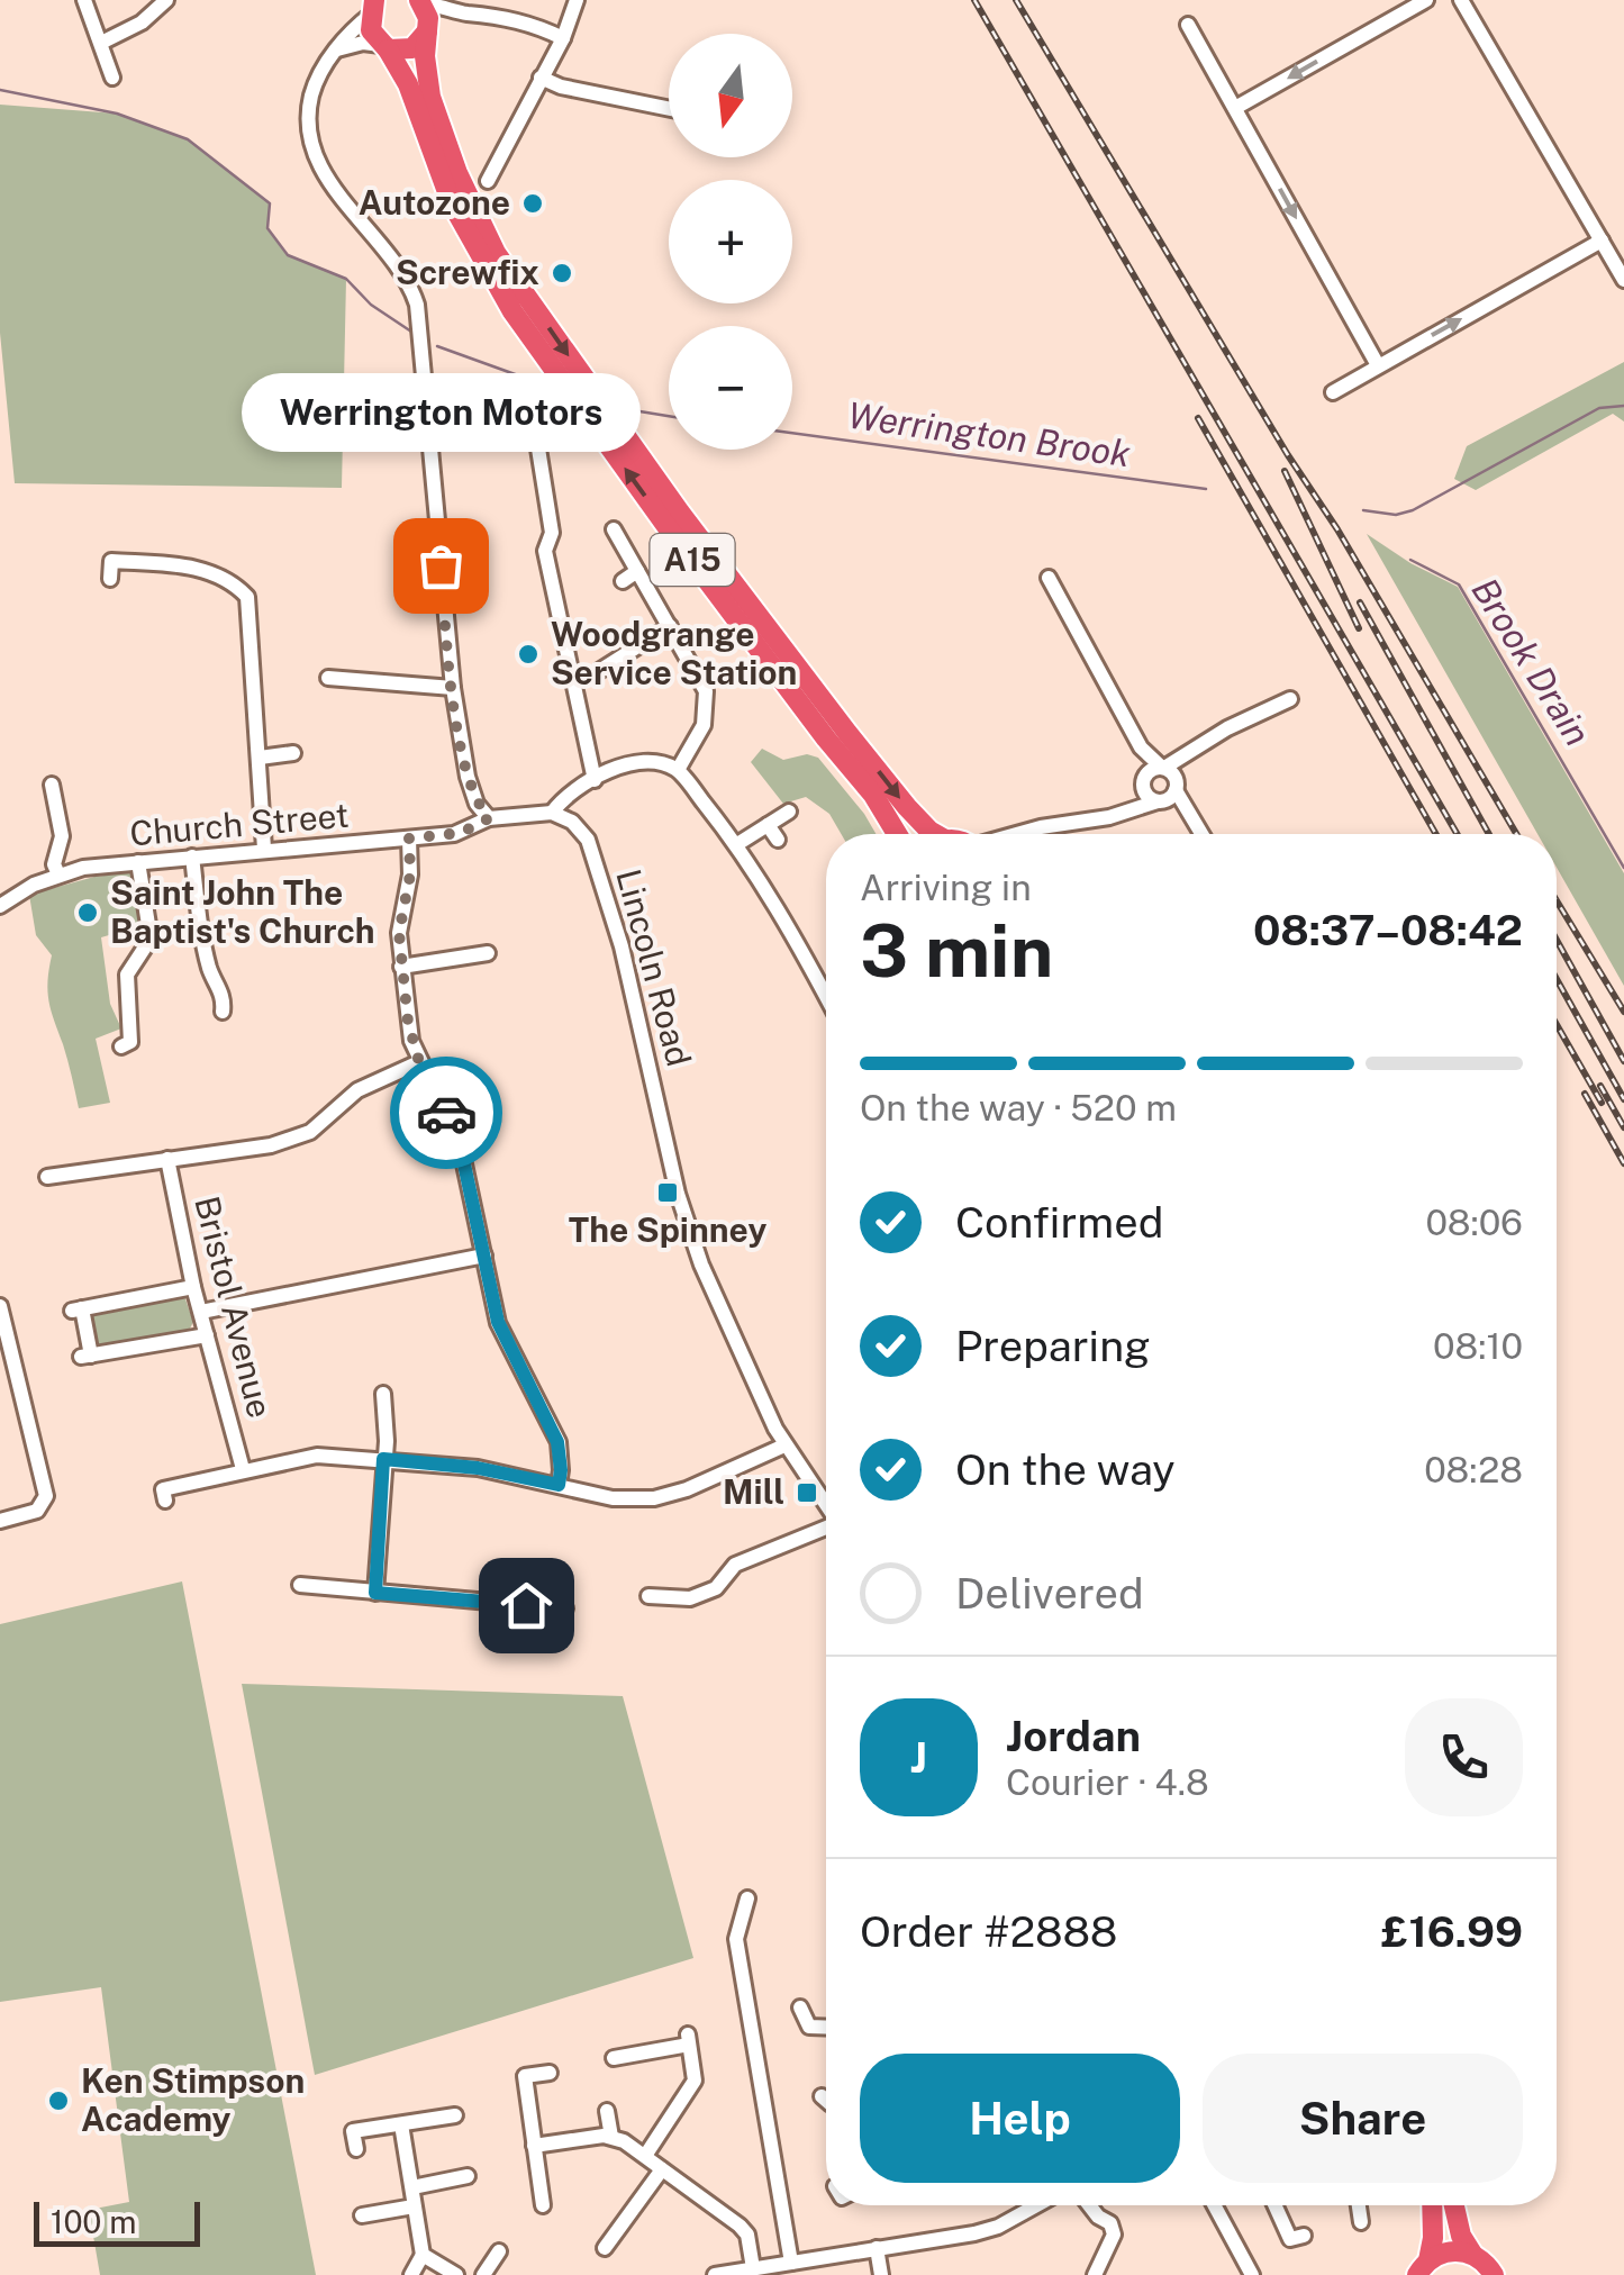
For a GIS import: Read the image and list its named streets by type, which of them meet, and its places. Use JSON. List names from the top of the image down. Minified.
{"streets":{"highway":["A15"],"street":["Church Street","Lincoln Road","Bristol Avenue"]},"water":["Werrington Brook","Brook Drain"],"places":{"other":["Autozone","Screwfix","Werrington Motors","Woodgrange Service Station","Saint John The Baptist's Church","Ken Stimpson Academy"],"transit":["The Spinney","Mill"]},"scale_bar":"100 m","north":"bottom","page":{"map_buttons":["+","−"],"bubble":"Werrington Motors","heading":["3 min","Arriving in","08:37–08:42"],"panel":["Jordan","Courier · 4.8","Order #2888","£16.99"],"bar":"On the way · 520 m","list":[["Confirmed","08:06"],["Preparing","08:10"],["On the way","08:28"],"Delivered"],"round":"J","buttons":["Help","Share"],"scale":"100 m"}}
